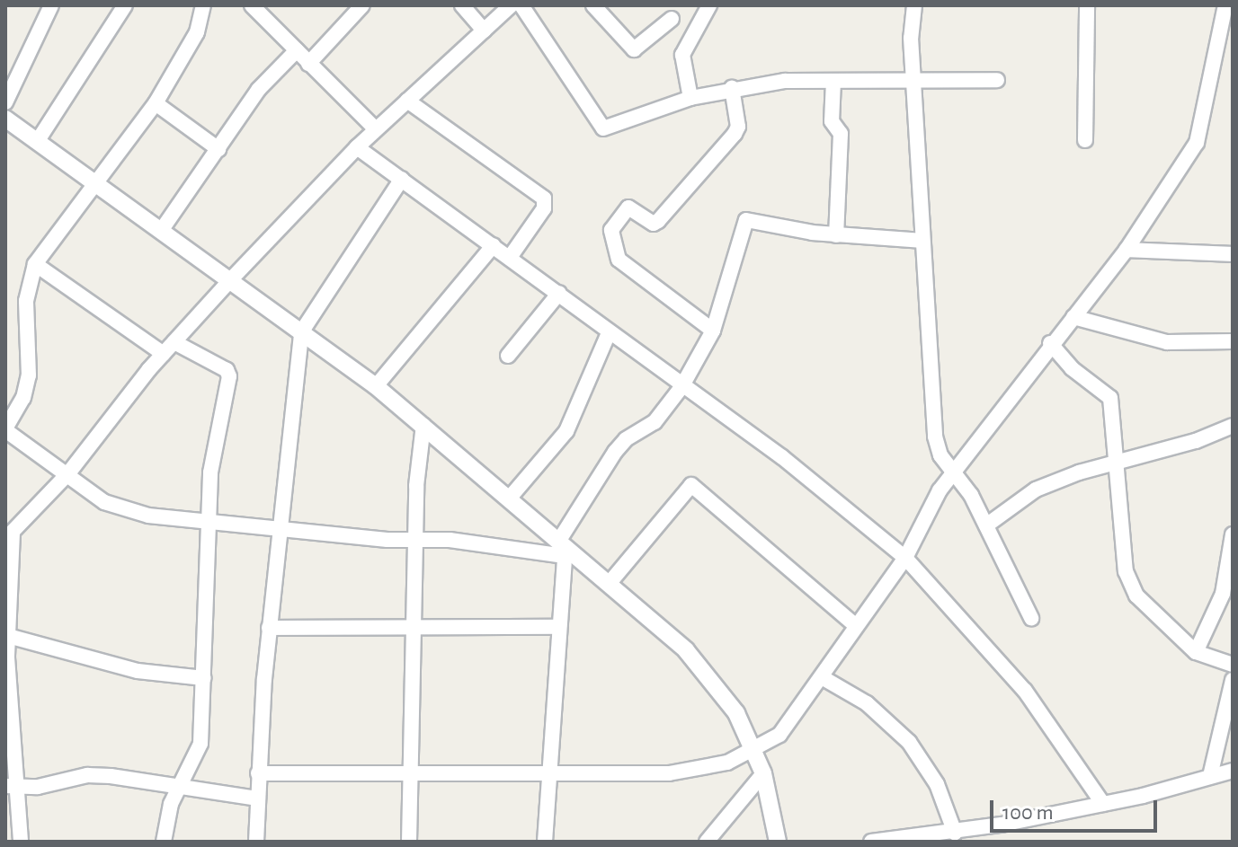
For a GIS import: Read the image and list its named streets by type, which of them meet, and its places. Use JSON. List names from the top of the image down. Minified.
{"scale_bar":"100 m"}
